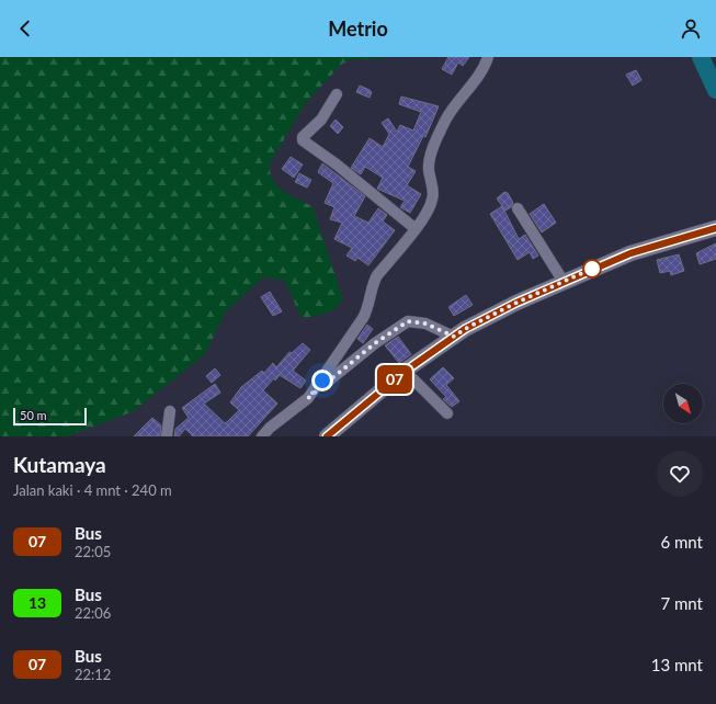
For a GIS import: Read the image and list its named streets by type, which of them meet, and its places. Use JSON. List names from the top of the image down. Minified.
{"lines":["bus line 07"],"scale_bar":"50 m","north":"bottom right","page":{"header":"Metrio","on_map":"07","scale":"50 m","heading":["Kutamaya","Jalan kaki · 4 mnt · 240 m"],"list":[{"mark":"07","name":"Bus","note":"22:05","value":"6 mnt"},{"mark":"13","name":"Bus","note":"22:06","value":"7 mnt"},{"mark":"07","name":"Bus","note":"22:12","value":"13 mnt"}]}}
